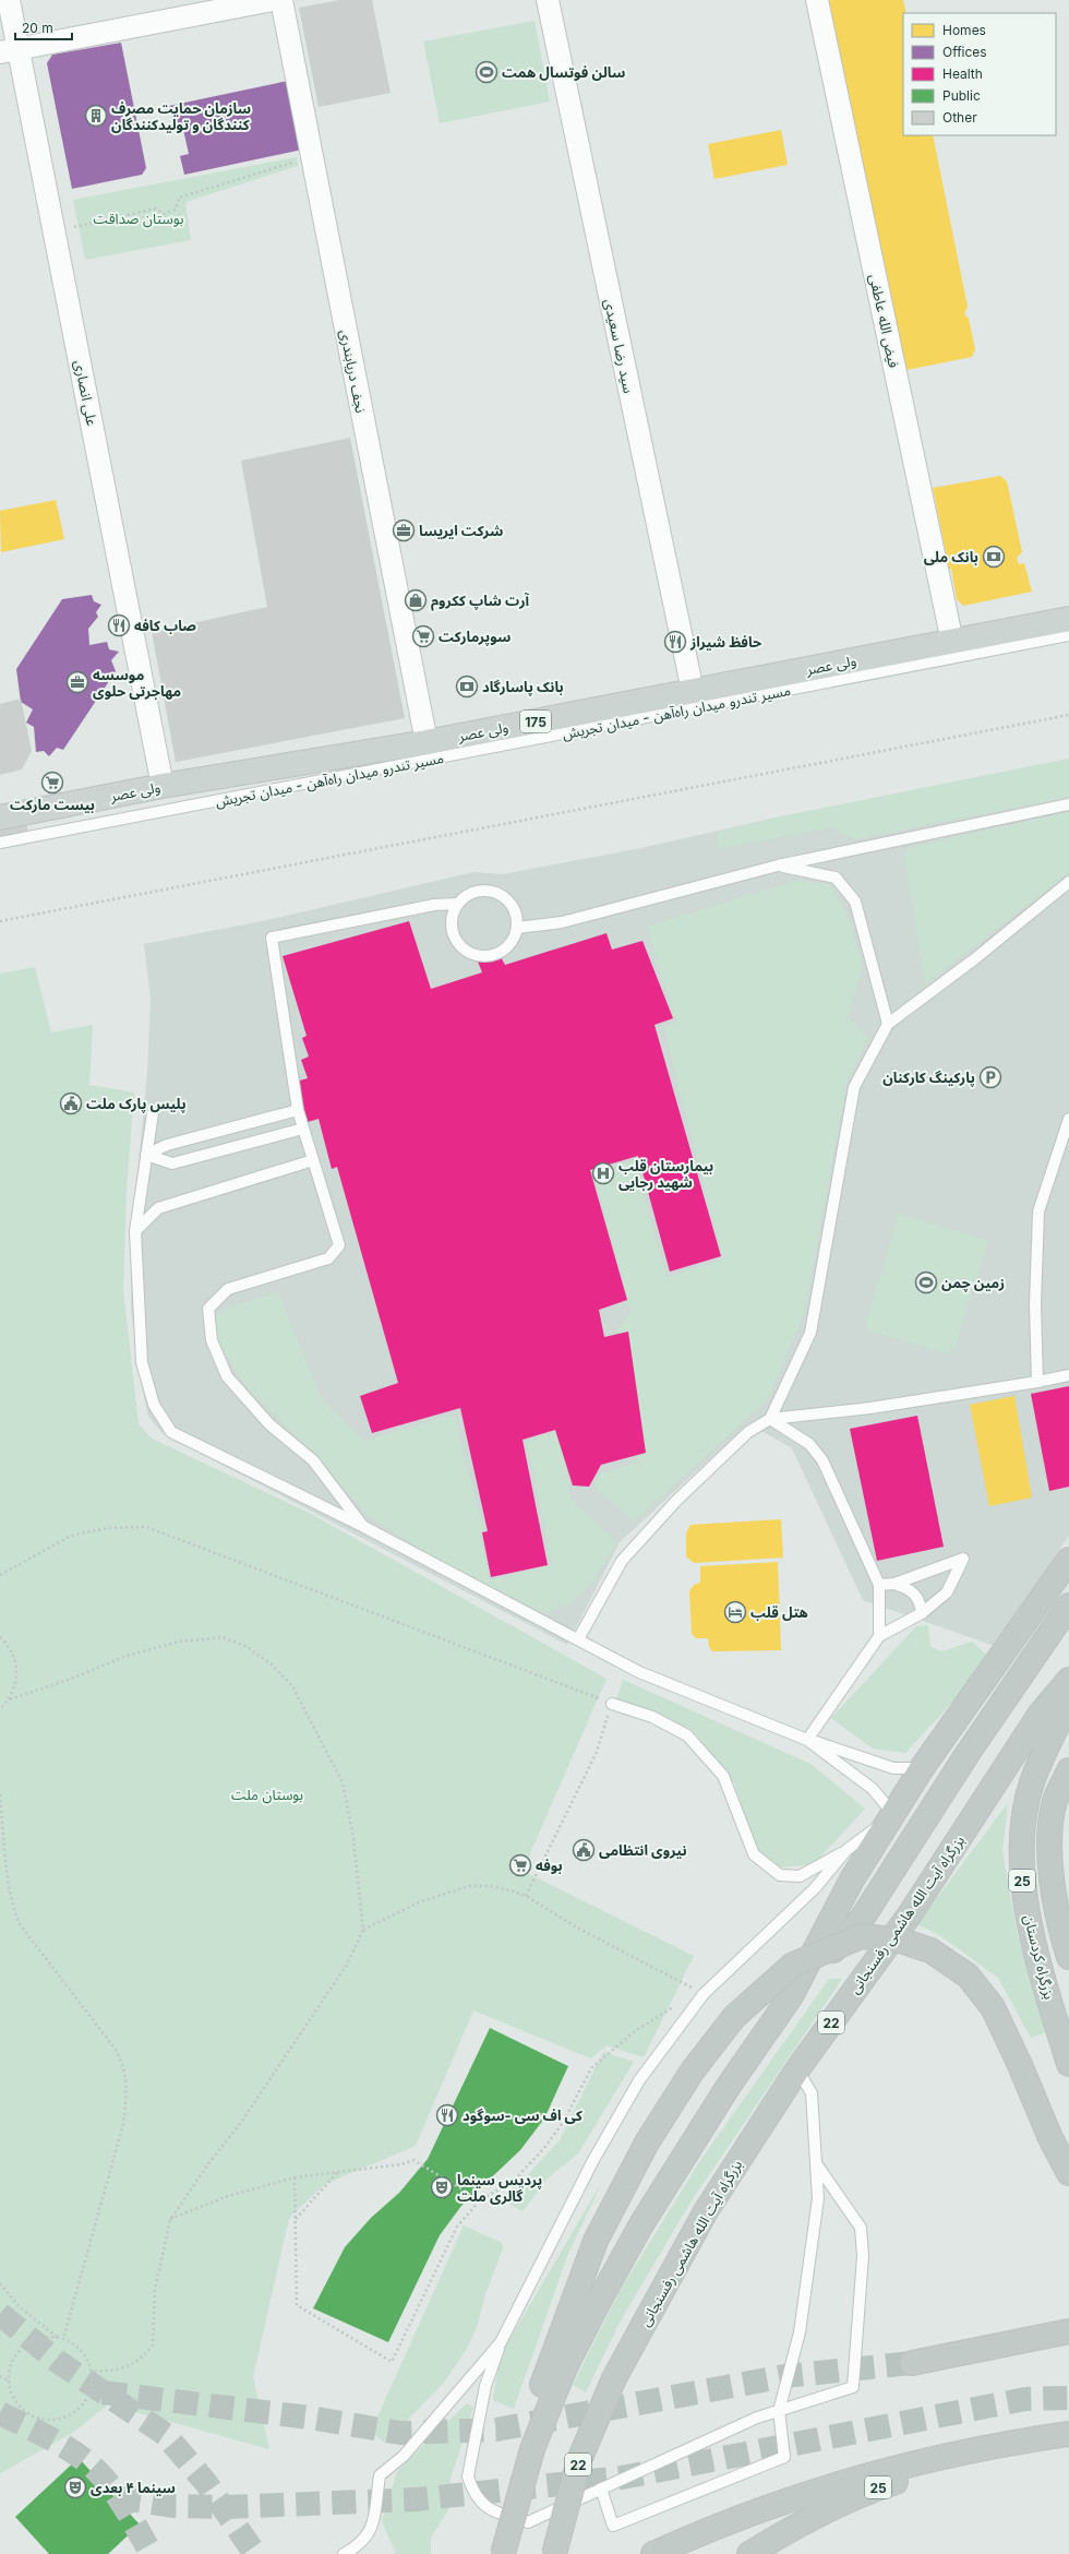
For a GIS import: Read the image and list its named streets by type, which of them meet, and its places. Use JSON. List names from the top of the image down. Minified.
{"streets":{"highway":["25","بزرگراه آیت الله هاشمی رفسنجانی","بزرگراه کردستان","22"],"main road":["ولی عصر","175"],"street":["فیض الله عاطفی","سید رضا سعیدی","نجف دریابندری","علی انصاری"],"lane":["مسیر تندرو میدان راه‌آهن - میدان تجریش"]},"crossings":[["فیض الله عاطفی","ولی عصر"],["سید رضا سعیدی","ولی عصر"],["نجف دریابندری","ولی عصر"],["علی انصاری","ولی عصر"]],"parks":["بوستان صداقت","بوستان ملت"],"places":{"sports":["سالن فوتسال همت","زمین چمن"],"building":["سازمان حمایت مصرف کنندگان و تولیدکنندگان"],"office":["شرکت ایریسا","موسسه مهاجرتی حلوی"],"bank":["بانک ملی","بانک پاسارگاد"],"shop":["آرت شاپ ککروم"],"restaurant":["صاب کافه","حافظ شیراز","کی اف سی -سوگود"],"supermarket":["سوپرمارکت","بیست مارکت","بوفه"],"parking":["پارکینگ کارکنان"],"public building":["پلیس پارک ملت","نیروی انتظامی"],"hospital":["بیمارستان قلب شهید رجایی"],"hotel":["هتل قلب"],"theatre":["پردیس سینما گالری ملت","سینما ۴ بعدی"]},"legend":["Homes","Offices","Health","Public","Other"],"scale_bar":"20 m"}
